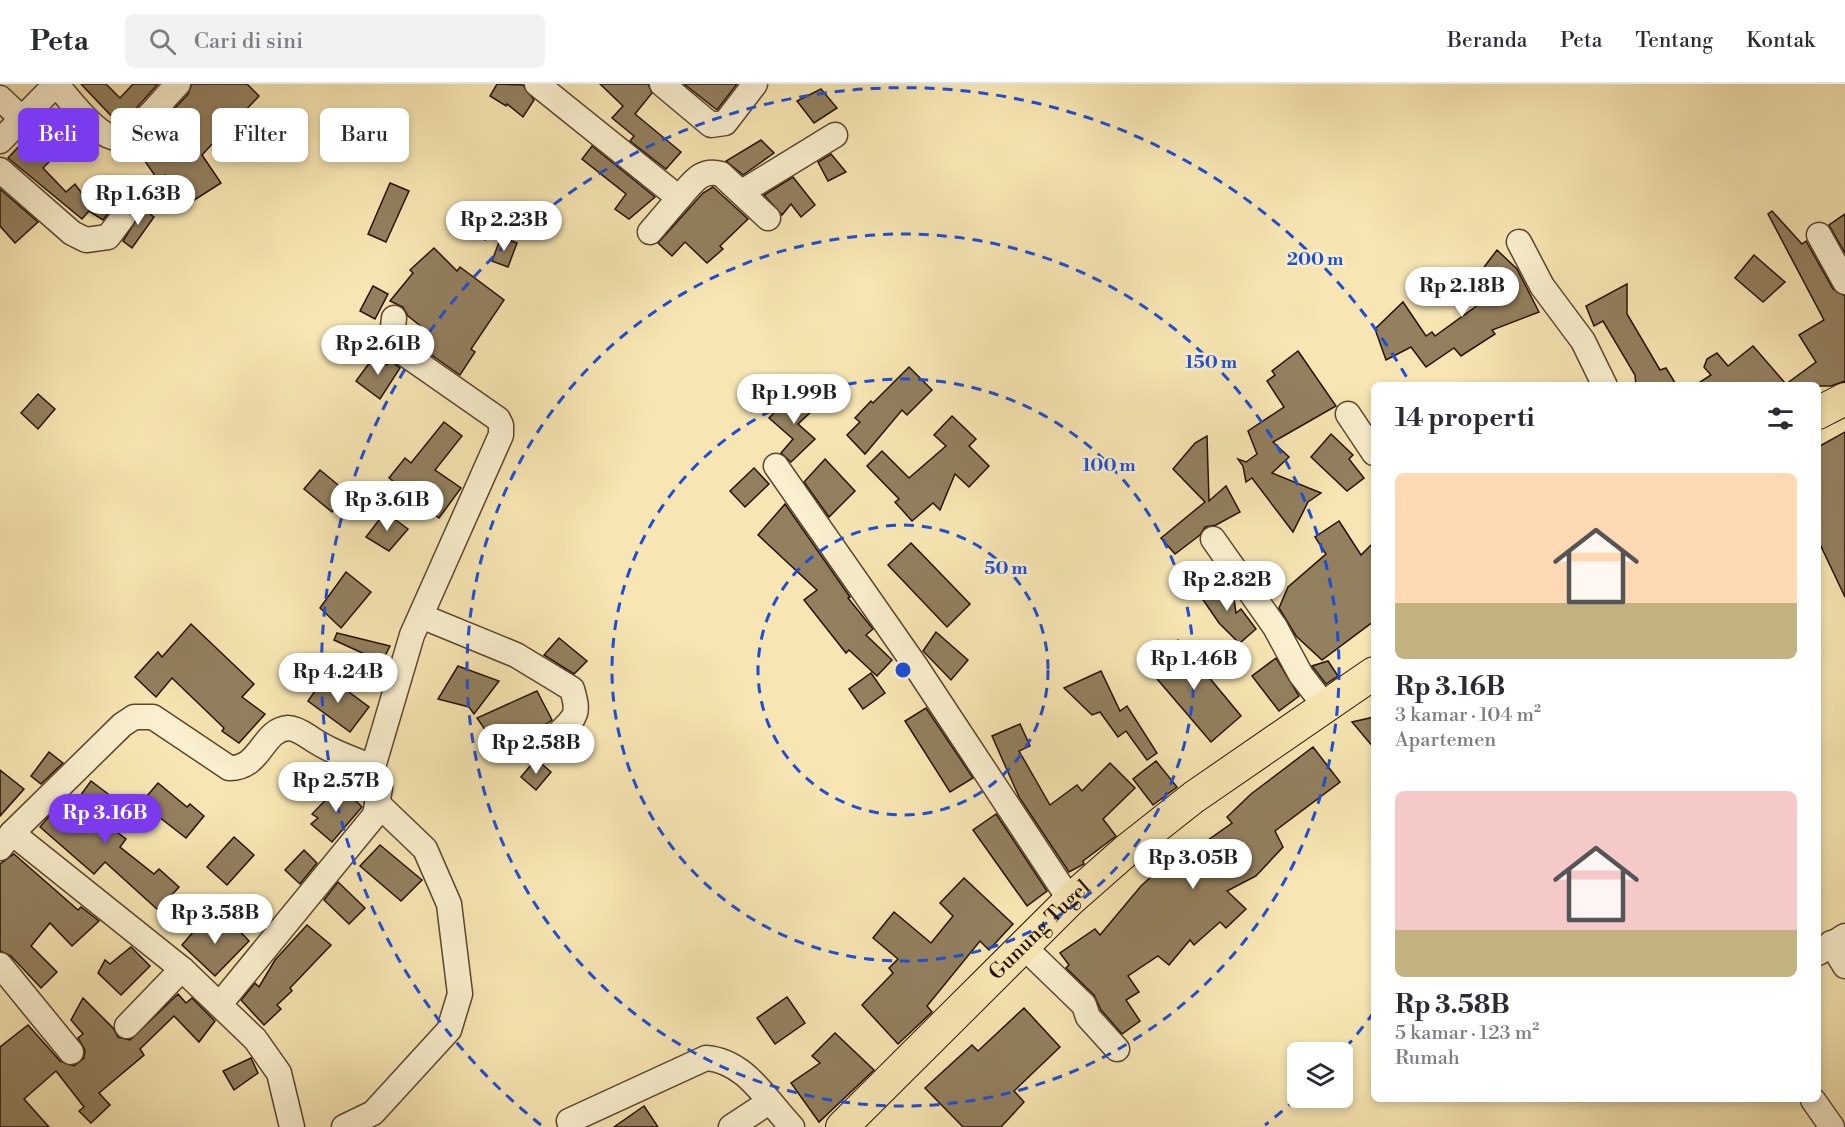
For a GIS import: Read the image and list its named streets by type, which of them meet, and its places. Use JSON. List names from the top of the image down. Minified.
{"streets":{"main road":["Gunung Tugel"]},"page":{"header":"Peta","search":"Cari di sini","nav":["Beranda","Peta","Tentang","Kontak"],"chip":["Beli","Sewa","Filter","Baru"],"price":["Rp 1.63B","Rp 2.23B","Rp 2.18B","Rp 2.61B","Rp 1.99B","Rp 3.61B","Rp 2.82B","Rp 1.46B","Rp 4.24B","Rp 2.58B","Rp 2.57B","Rp 3.16B","Rp 3.05B","Rp 3.58B"],"heading":"14 properti","list":[{"name":"Rp 3.16B","note":"3 kamar · 104 m² · Apartemen"},{"name":"Rp 3.58B","note":"5 kamar · 123 m² · Rumah"}]},"rings":["200 m","150 m","100 m","50 m"]}
